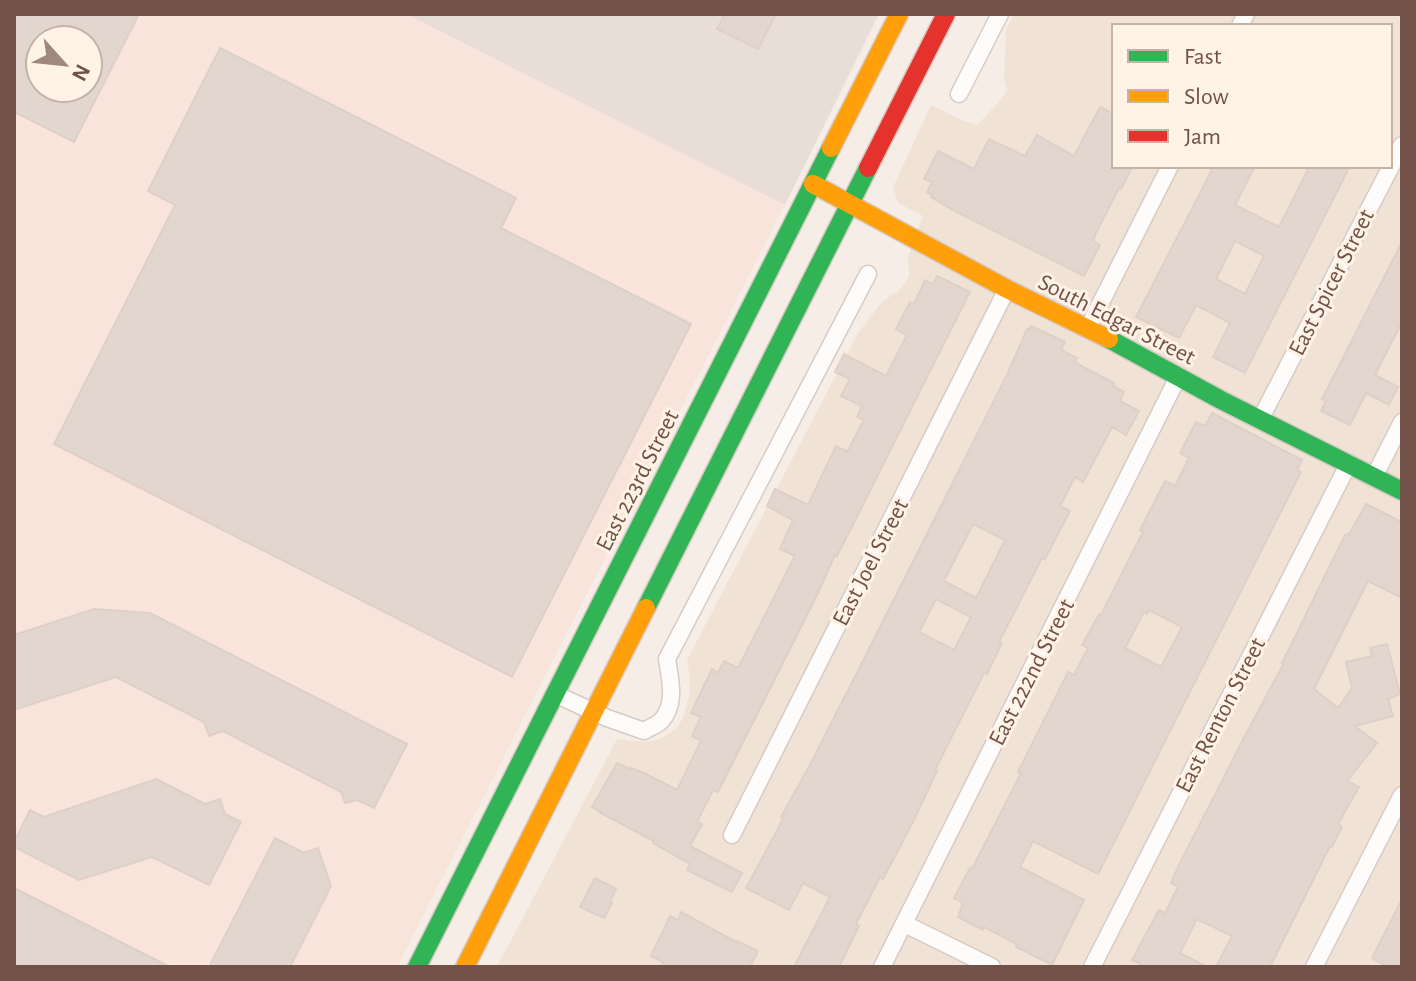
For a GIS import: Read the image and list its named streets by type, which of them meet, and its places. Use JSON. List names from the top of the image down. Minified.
{"streets":{"main road":["South Edgar Street","East 223rd Street"],"street":["East Spicer Street","East Joel Street","East 222nd Street","East Renton Street"]},"crossings":[["East Spicer Street","South Edgar Street"],["South Edgar Street","East 223rd Street"],["South Edgar Street","East Joel Street"],["South Edgar Street","East 222nd Street"],["South Edgar Street","East Renton Street"]],"legend":["Fast","Slow","Jam"],"north":"bottom right"}
